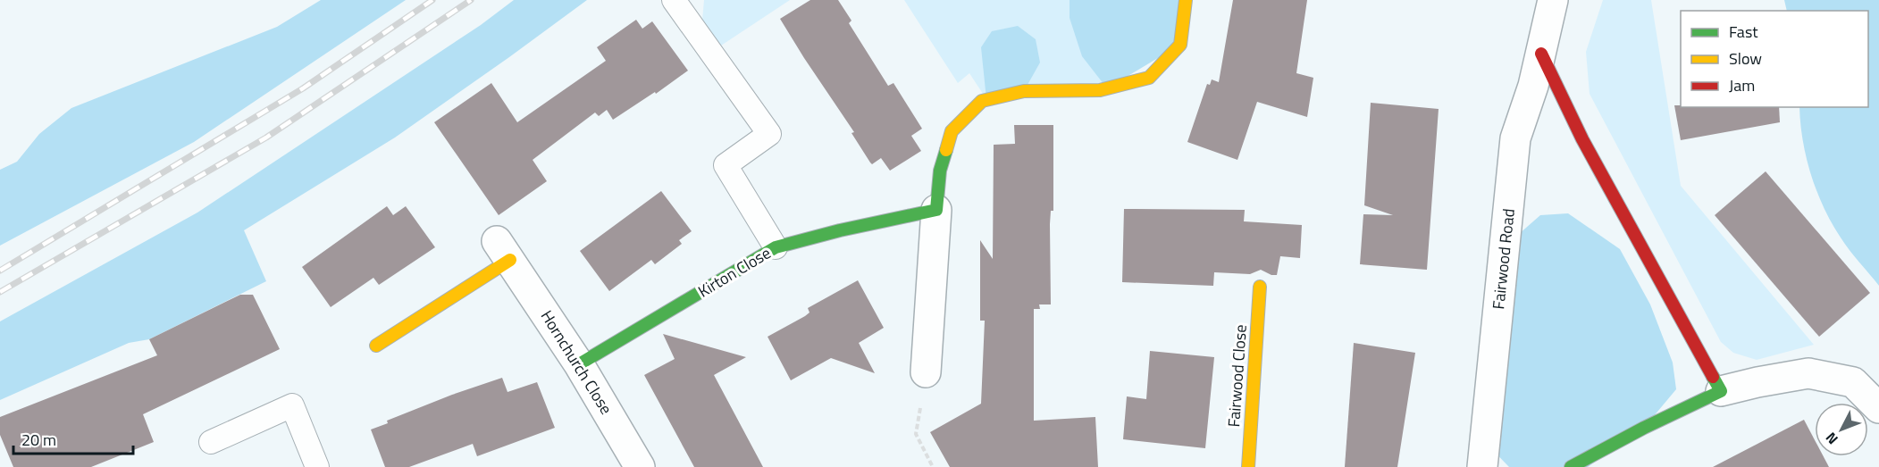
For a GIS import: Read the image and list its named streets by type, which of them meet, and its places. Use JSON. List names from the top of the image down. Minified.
{"streets":{"street":["Fairwood Road","Kirton Close","Hornchurch Close","Fairwood Close"]},"crossings":[["Kirton Close","Hornchurch Close"]],"legend":["Fast","Slow","Jam"],"scale_bar":"20 m","north":"bottom left"}
